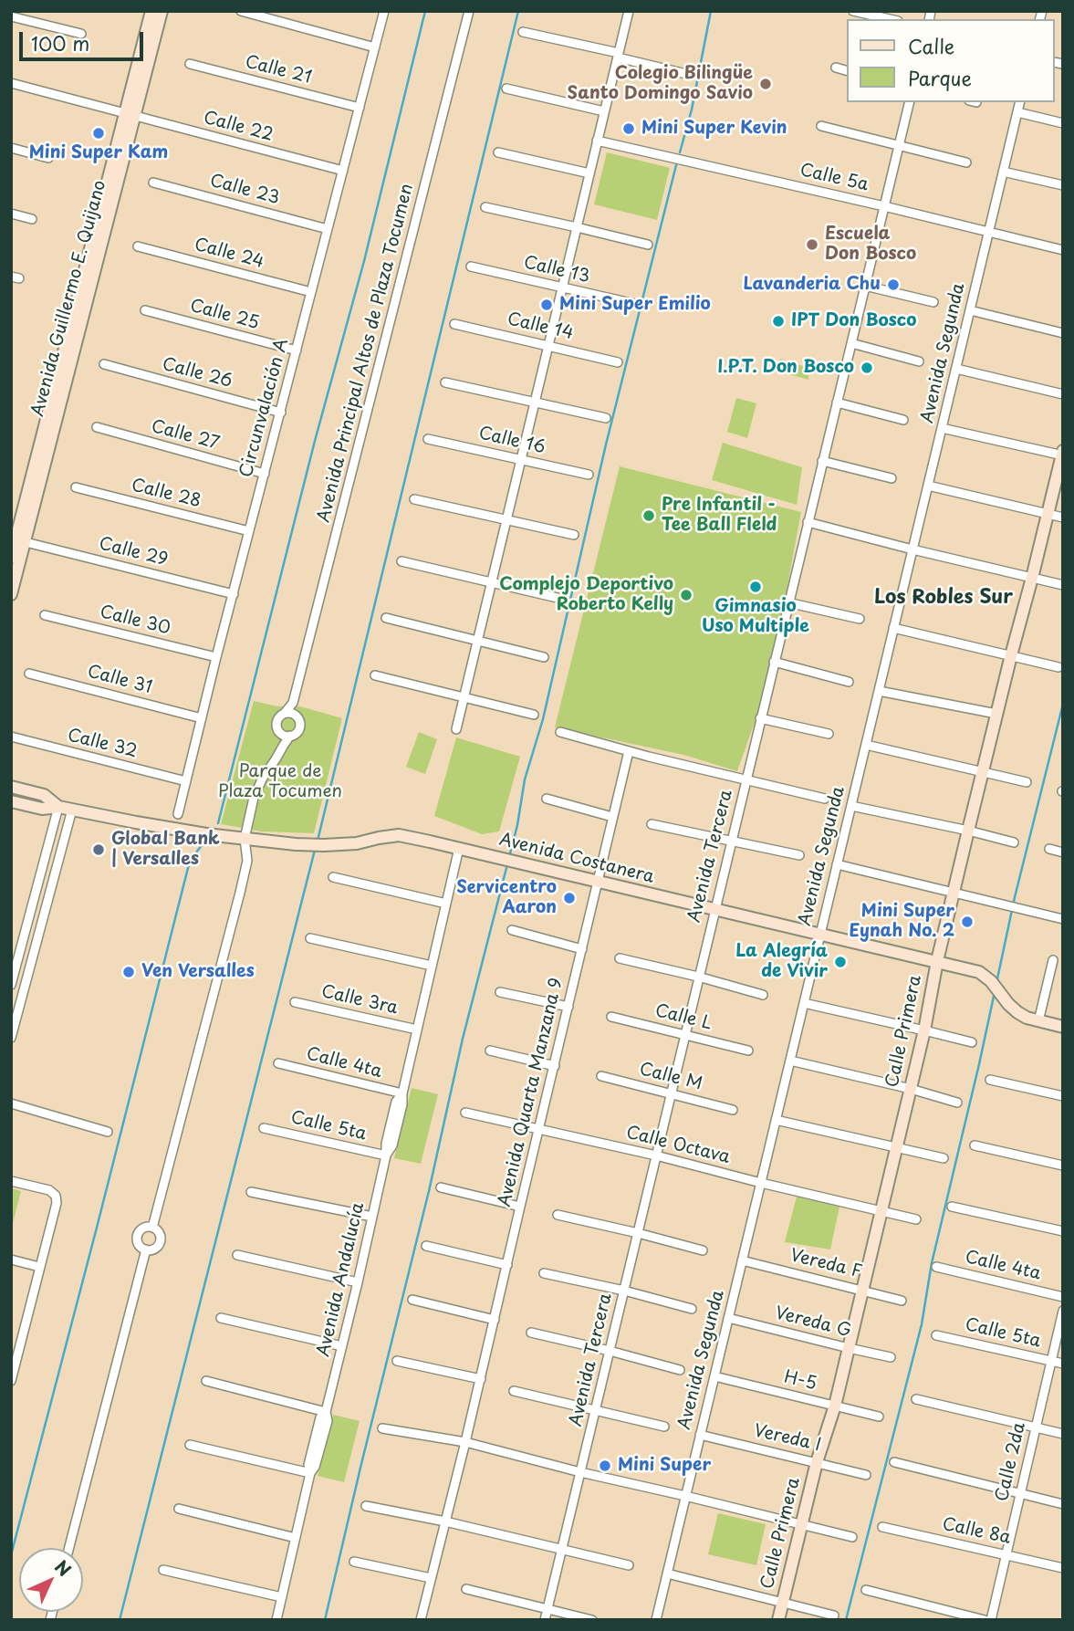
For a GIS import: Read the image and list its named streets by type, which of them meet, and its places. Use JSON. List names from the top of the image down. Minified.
{"streets":{"street":["Calle 21","Calle 22","Calle 5a","Calle 23","Calle 24","Calle 13","Avenida Guillermo E. Quijano","Calle 25","Calle 14","Avenida Principal Altos de Plaza Tocumen","Avenida Segunda","Calle 26","Circunvalación A","Calle 27","Calle 16","Calle 28","Calle 29","Calle 30","Calle 31","Calle 32","Avenida Tercera","Avenida Costanera","Calle 3ra","Calle L","Calle Primera","Calle 4ta","Calle M","Avenida Quarta Manzana 9","Calle 5ta","Calle Octava","Vereda F","Avenida Andalucía","Vereda G","H-5","Vereda I","Calle 2da","Calle 8a"]},"crossings":[["Calle 21","Circunvalación A"],["Calle 22","Avenida Guillermo E. Quijano"],["Calle 22","Circunvalación A"],["Calle 5a","Avenida Segunda"],["Calle 5a","Avenida Tercera"],["Calle 23","Circunvalación A"],["Calle 24","Circunvalación A"],["Avenida Guillermo E. Quijano","Calle 29"],["Calle 25","Circunvalación A"],["Avenida Segunda","Avenida Costanera"],["Avenida Segunda","Calle Octava"],["Avenida Segunda","Vereda F"],["Avenida Segunda","Vereda G"],["Avenida Segunda","H-5"],["Avenida Segunda","Vereda I"],["Calle 26","Circunvalación A"],["Circunvalación A","Calle 27"],["Circunvalación A","Calle 28"],["Circunvalación A","Calle 29"],["Circunvalación A","Calle 30"],["Circunvalación A","Calle 31"],["Circunvalación A","Calle 32"],["Avenida Tercera","Avenida Costanera"],["Avenida Tercera","Calle L"],["Avenida Tercera","Calle M"],["Avenida Tercera","Calle Octava"],["Avenida Costanera","Calle Primera"],["Avenida Costanera","Avenida Quarta Manzana 9"],["Avenida Costanera","Avenida Andalucía"],["Calle 3ra","Avenida Andalucía"],["Calle Primera","Calle Octava"],["Calle Primera","Vereda F"],["Calle Primera","Vereda G"],["Calle Primera","H-5"],["Calle Primera","Vereda I"],["Calle 4ta","Avenida Andalucía"],["Avenida Quarta Manzana 9","Calle Octava"],["Calle 5ta","Avenida Andalucía"],["Calle 5ta","Calle 2da"],["Calle 2da","Calle 8a"]],"districts":["Los Robles Sur"],"parks":["Parque de Plaza Tocumen"],"places":["Colegio Bilingüe Santo Domingo Savio","Mini Super Kevin","Mini Super Kam","Escuela Don Bosco","Lavanderia Chu","Mini Super Emilio","IPT Don Bosco","I.P.T. Don Bosco","Pre Infantil - Tee Ball FIeld","Gimnasio Uso Multiple","Complejo Deportivo Roberto Kelly","Global Bank | Versalles","Servicentro Aaron","Mini Super Eynah No. 2","La Alegría de Vivir","Ven Versalles","Mini Super"],"legend":["Calle","Parque"],"scale_bar":"100 m","north":"top right"}
